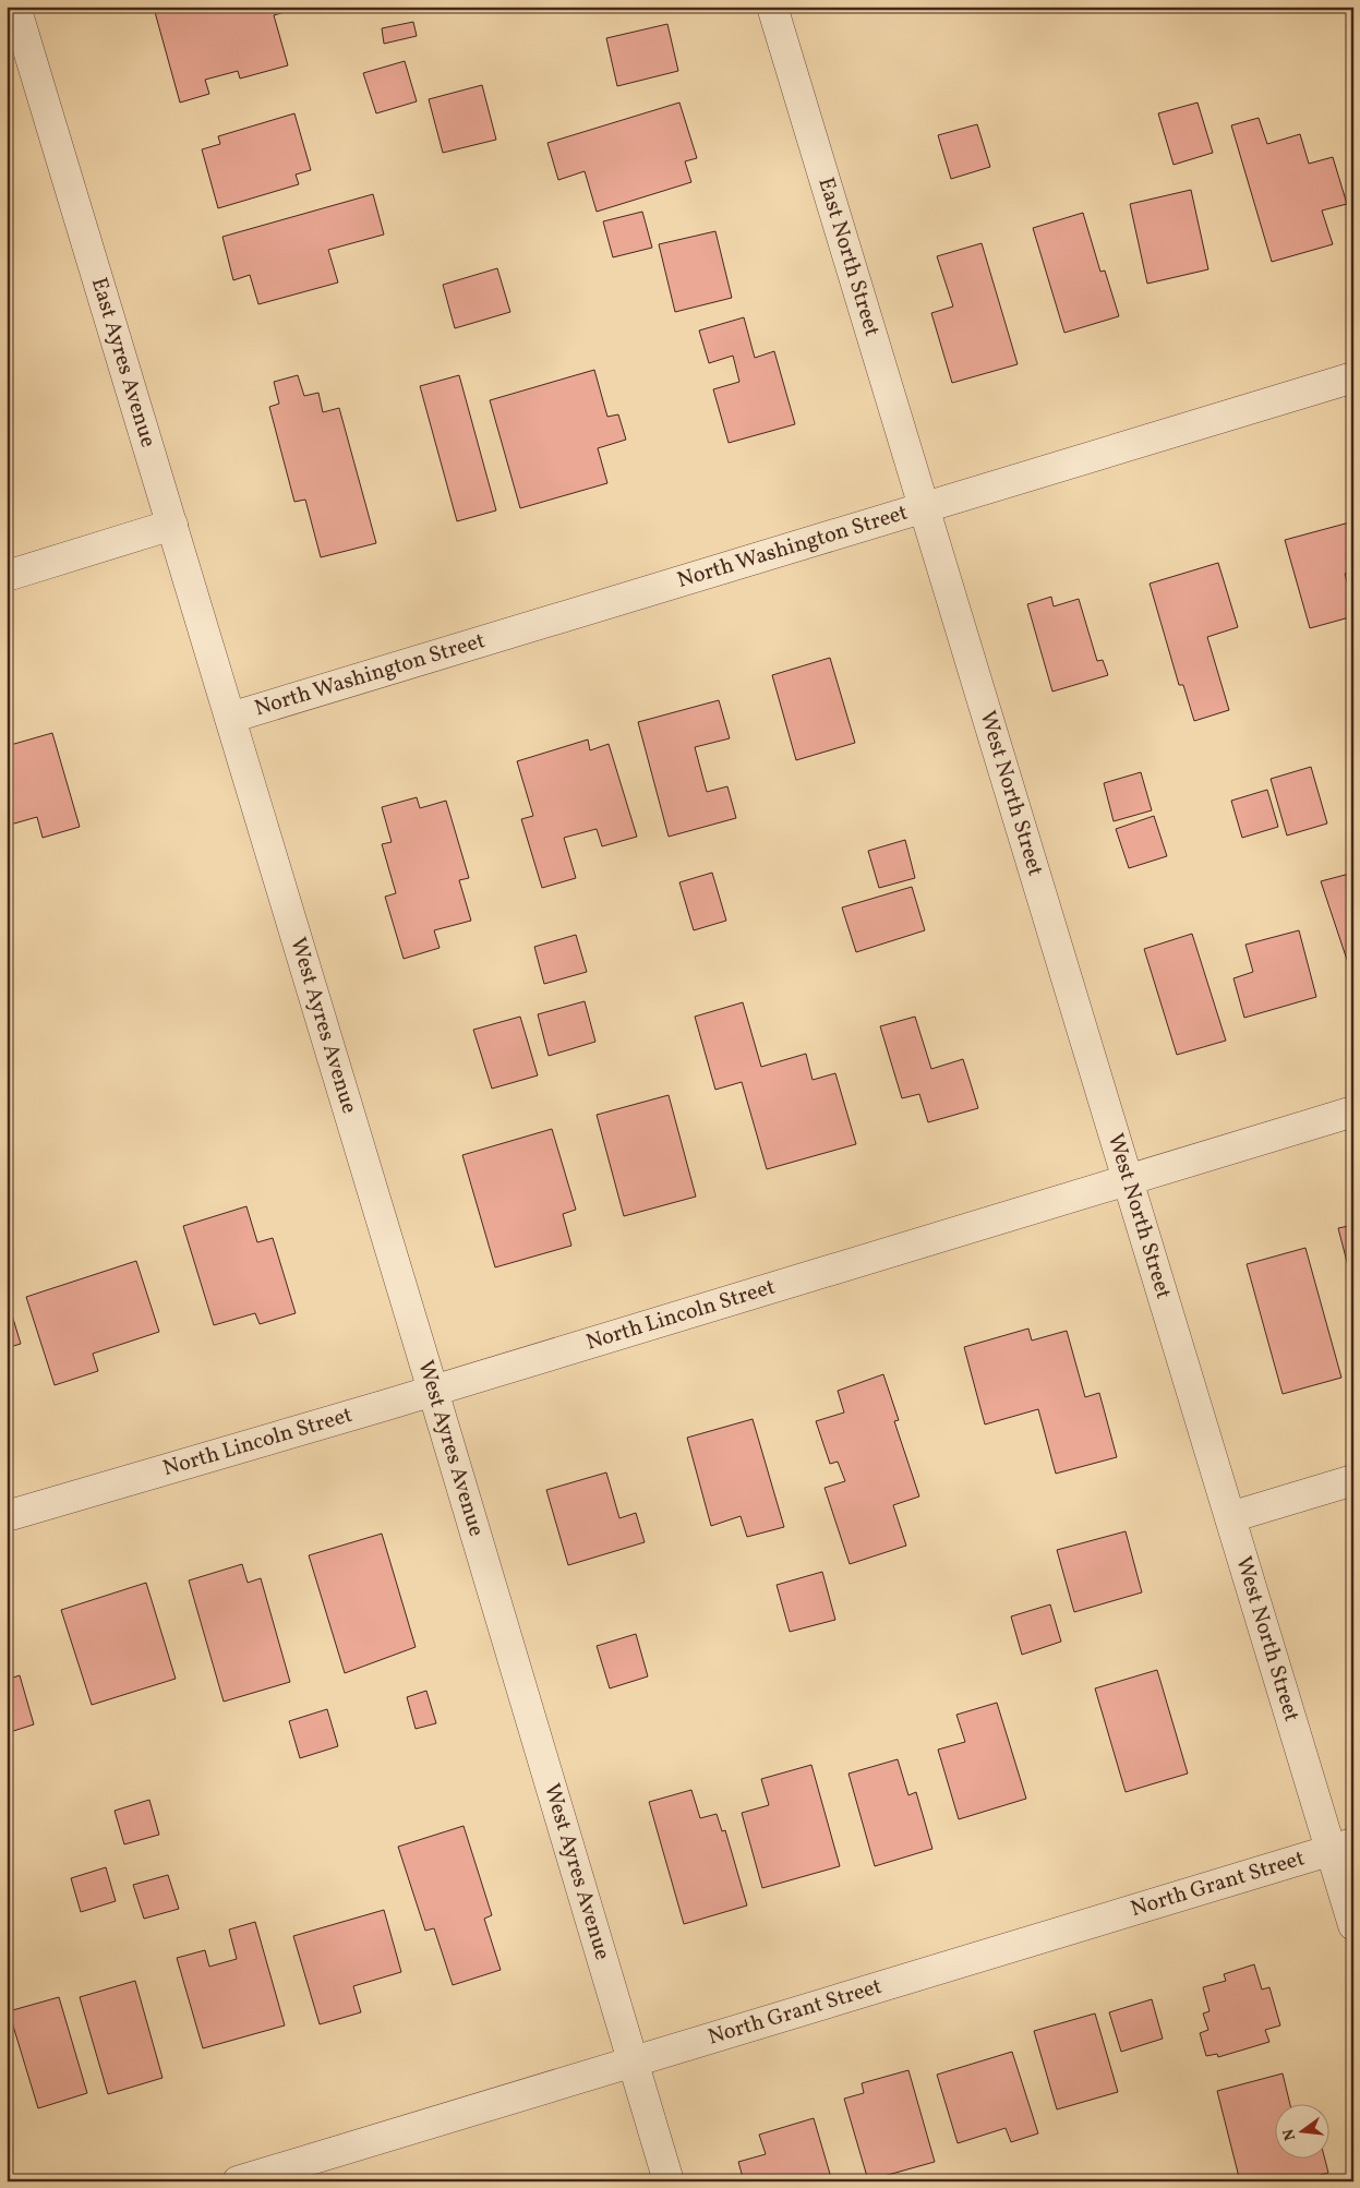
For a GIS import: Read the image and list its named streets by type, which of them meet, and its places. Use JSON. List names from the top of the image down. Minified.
{"streets":{"street":["East North Street","East Ayres Avenue","North Washington Street","West North Street","West Ayres Avenue","North Lincoln Street","North Grant Street"]},"crossings":[["East North Street","North Washington Street"],["East North Street","West North Street"],["East Ayres Avenue","North Washington Street"],["East Ayres Avenue","West Ayres Avenue"],["North Washington Street","West North Street"],["North Washington Street","West Ayres Avenue"],["West North Street","North Lincoln Street"],["West North Street","North Grant Street"],["West Ayres Avenue","North Lincoln Street"],["West Ayres Avenue","North Grant Street"]],"north":"left"}
